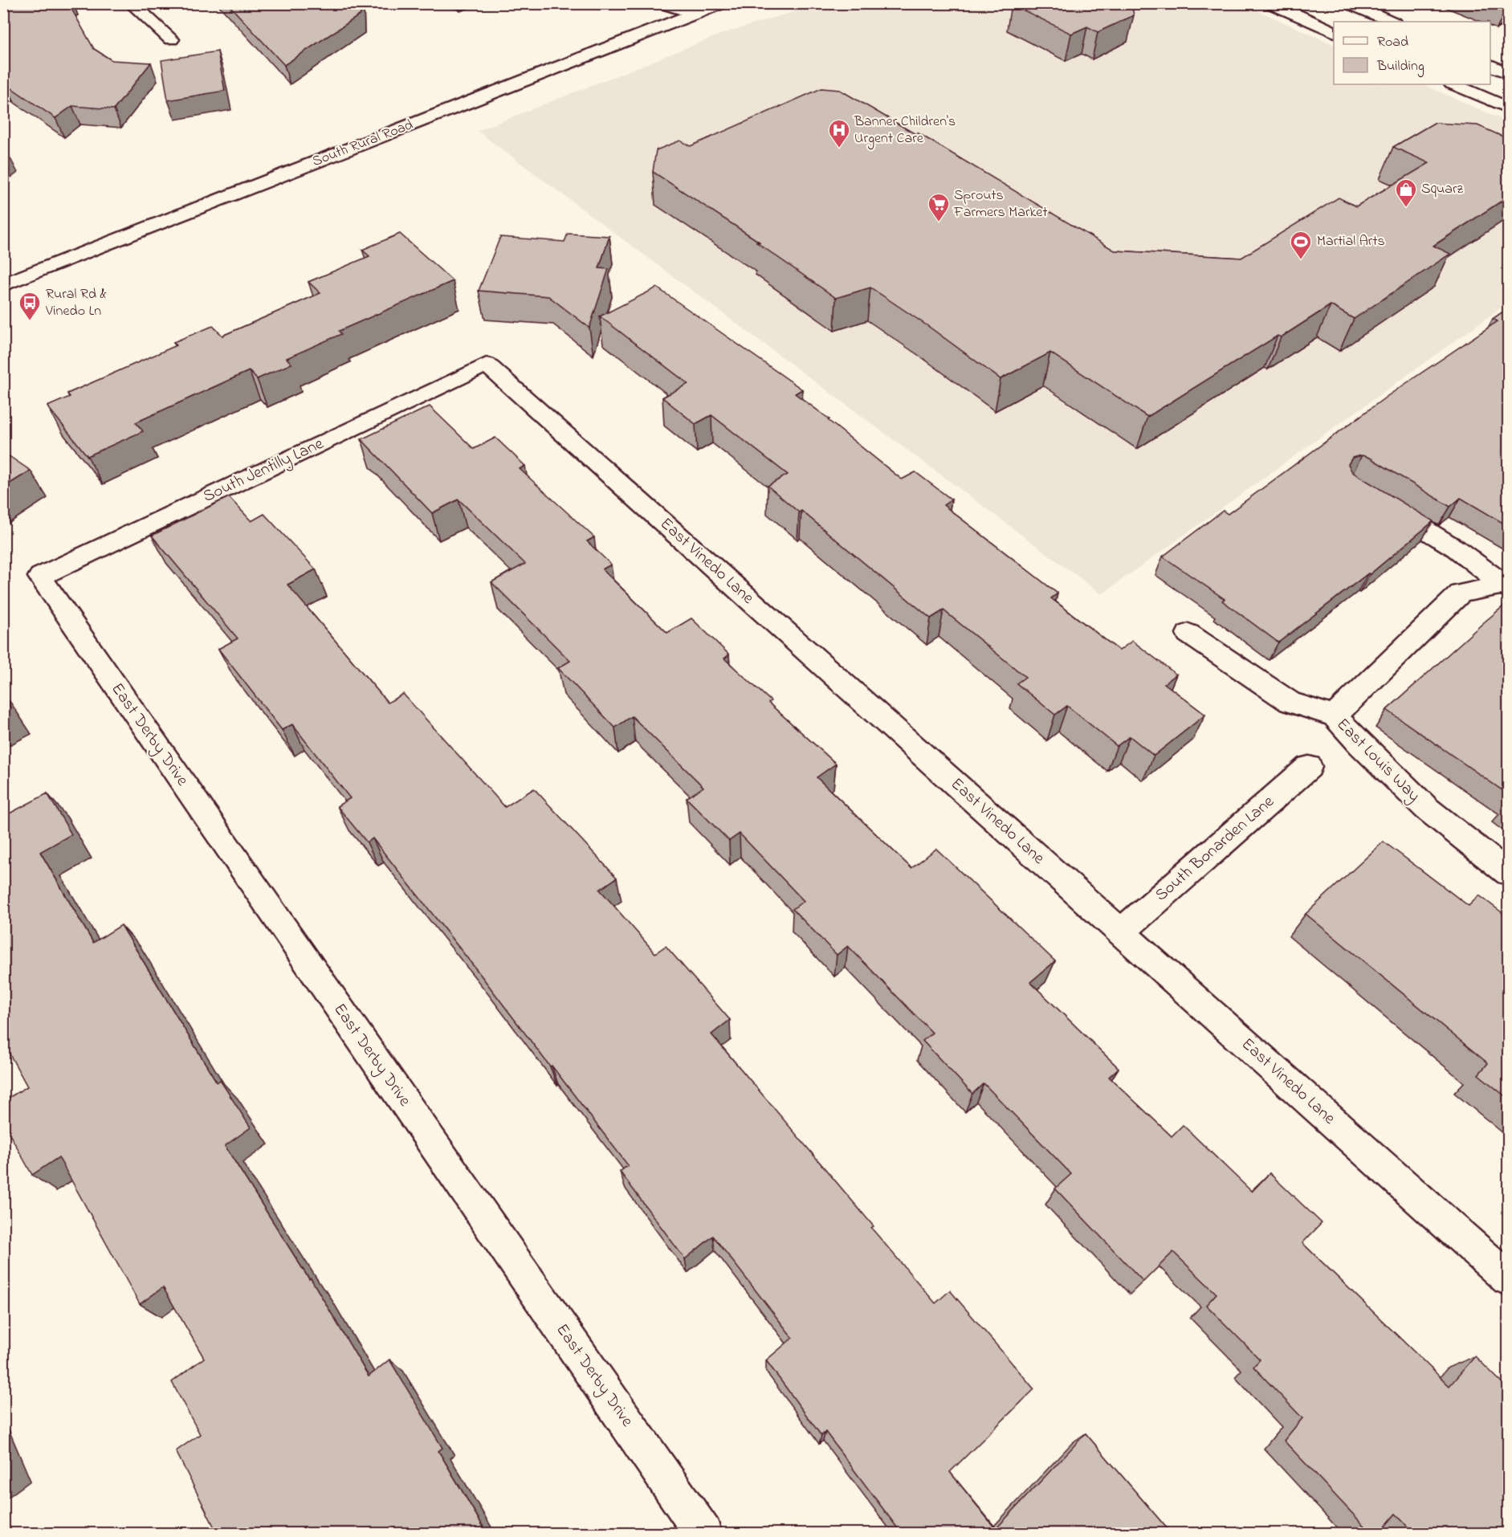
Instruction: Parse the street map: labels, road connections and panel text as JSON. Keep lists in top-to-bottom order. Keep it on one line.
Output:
{"streets":{"street":["South Rural Road","South Jentilly Lane","East Vinedo Lane","East Derby Drive","East Louis Way","South Bonarden Lane"]},"crossings":[["South Jentilly Lane","East Vinedo Lane"],["South Jentilly Lane","East Derby Drive"],["East Vinedo Lane","South Bonarden Lane"]],"places":{"hospital":["Banner Children's Urgent Care"],"shop":["Squarz"],"supermarket":["Sprouts Farmers Market"],"sports":["Martial Arts"],"bus stop":["Rural Rd & Vinedo Ln"]},"legend":["Road","Building"]}
